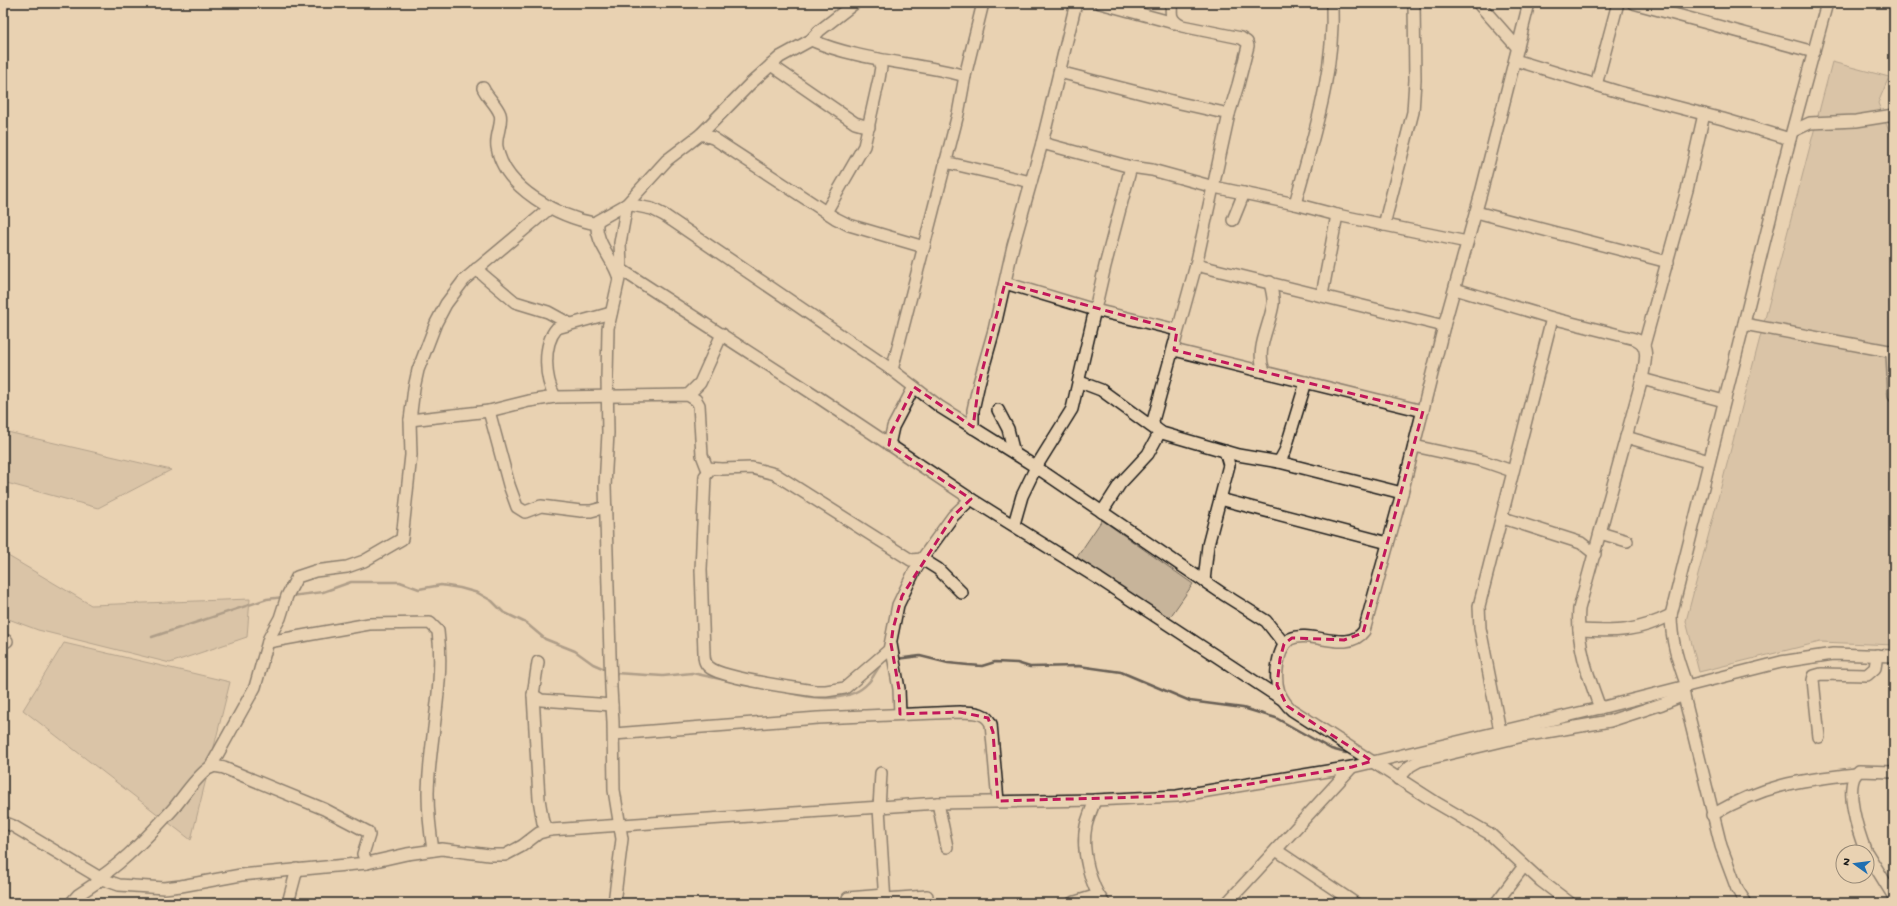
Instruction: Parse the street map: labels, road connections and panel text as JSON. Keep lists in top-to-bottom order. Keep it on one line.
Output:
{"north":"left"}
